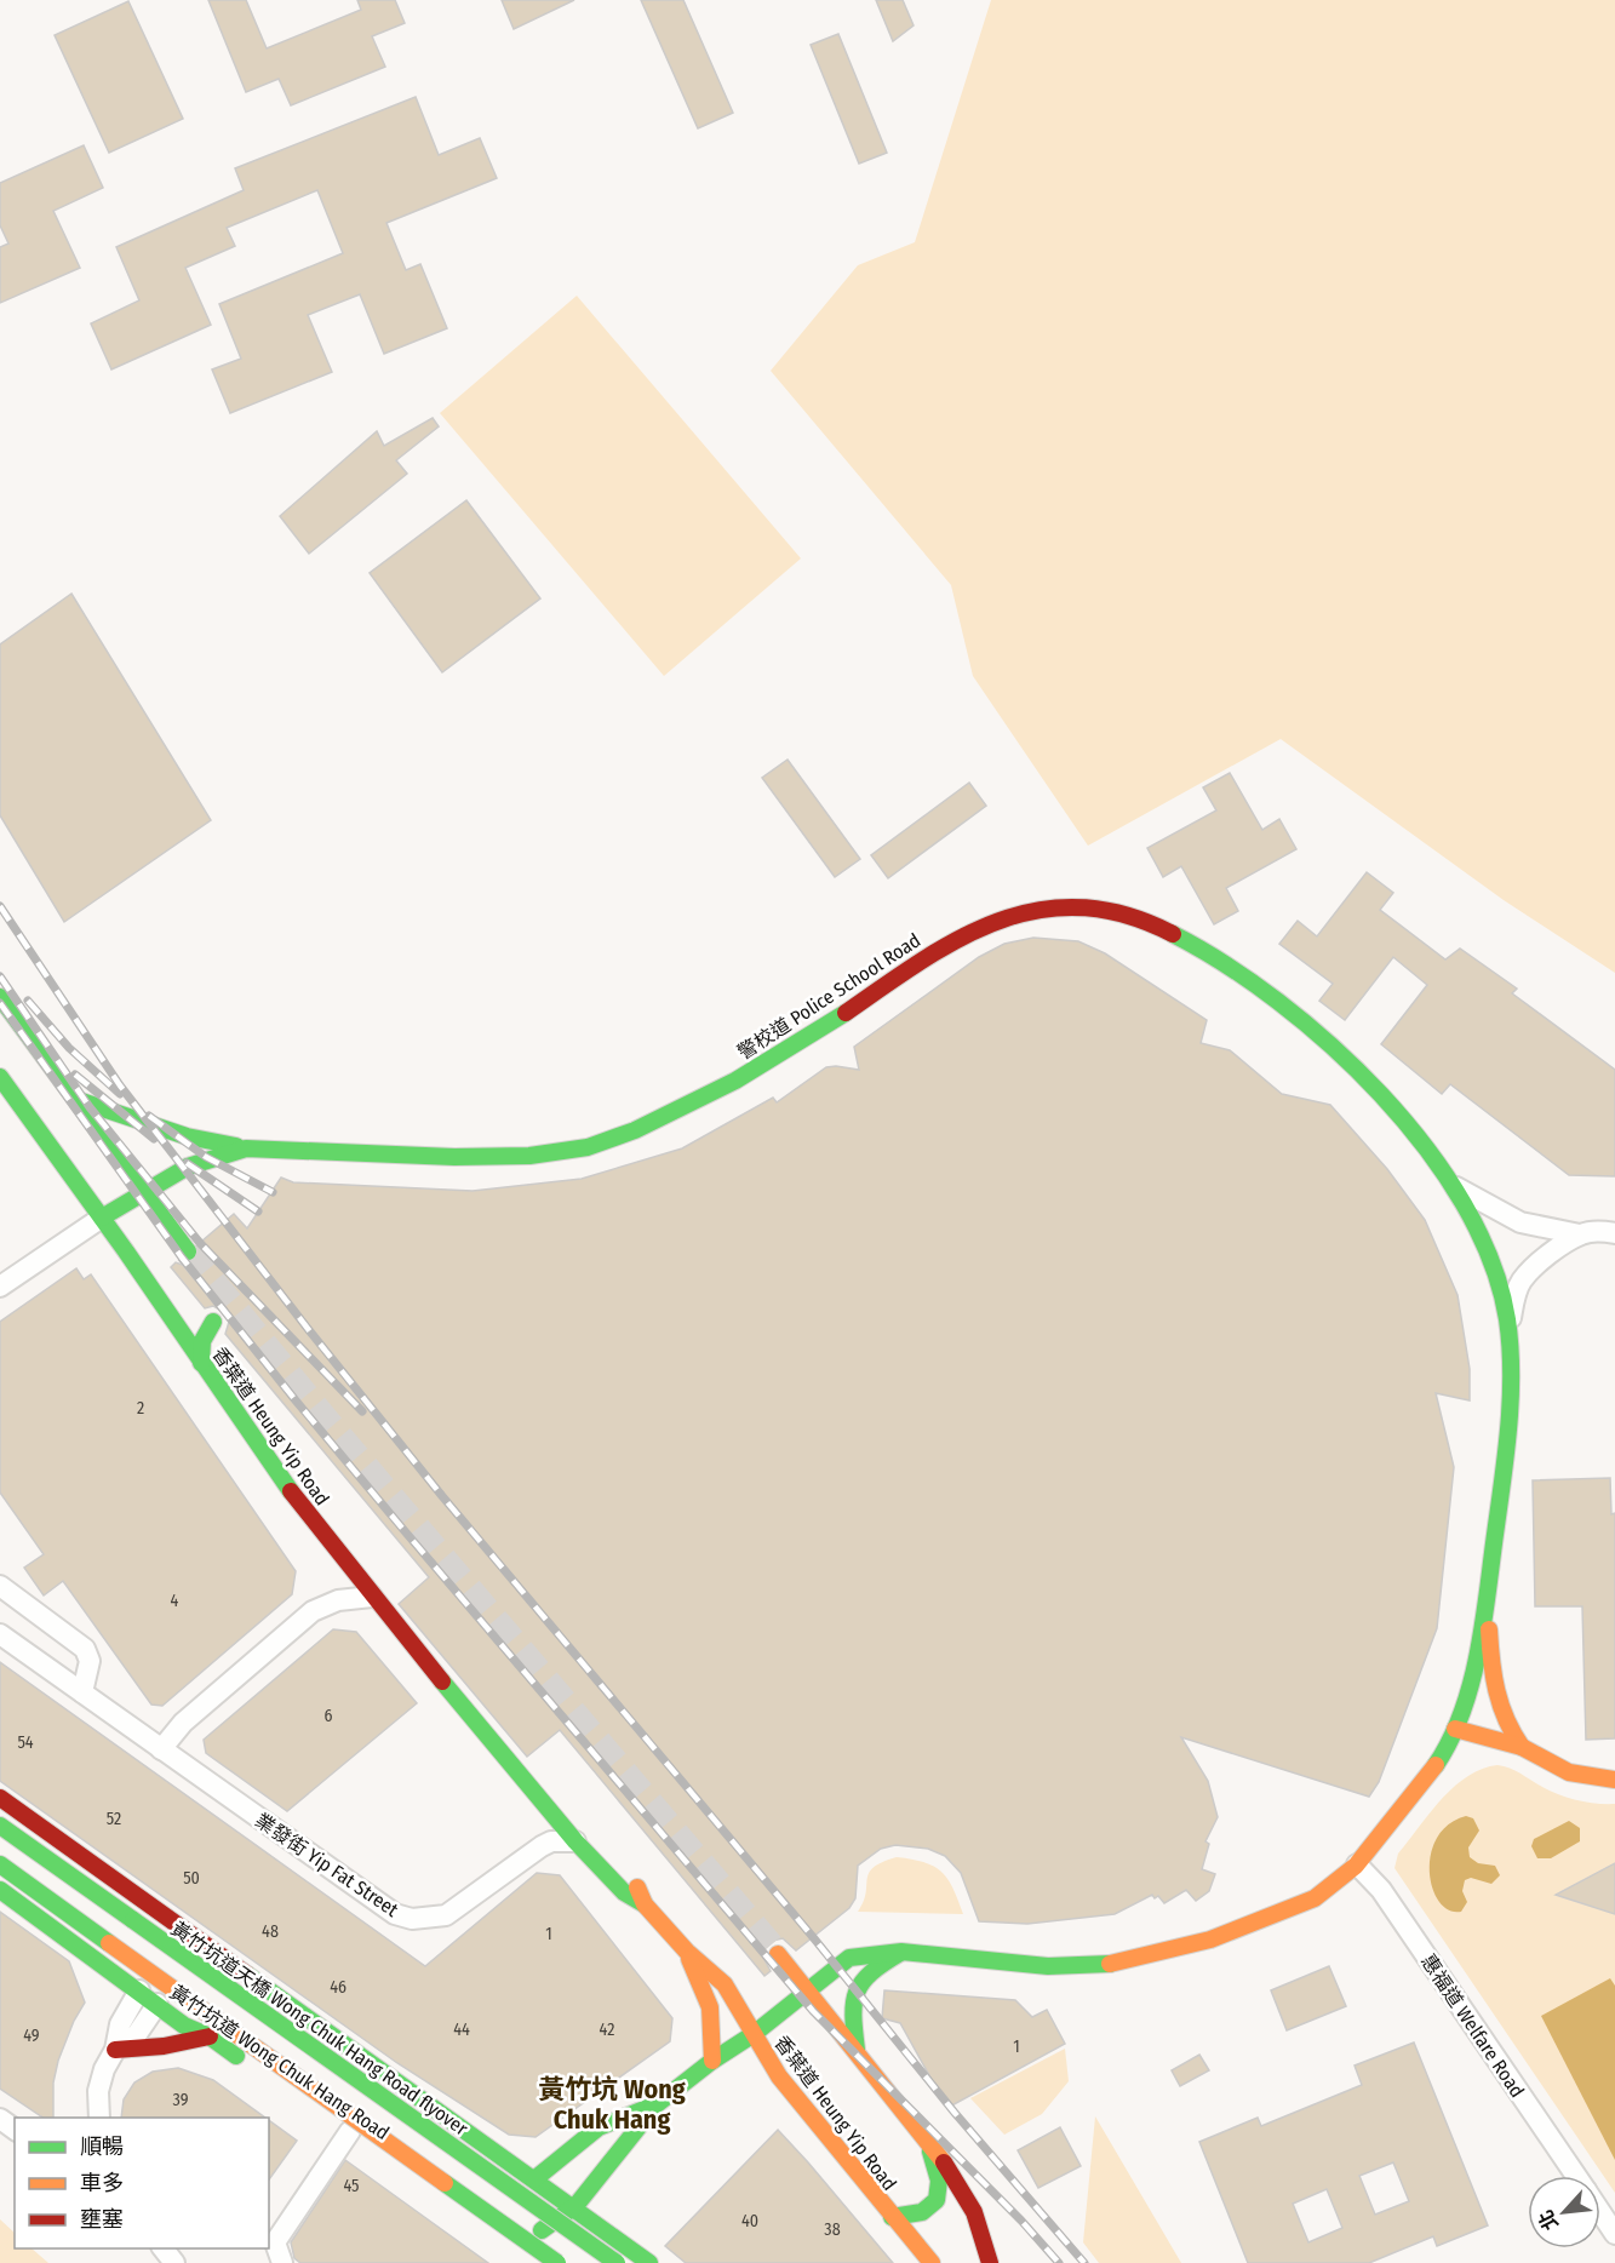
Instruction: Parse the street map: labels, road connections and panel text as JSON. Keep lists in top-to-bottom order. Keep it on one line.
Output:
{"streets":{"main road":["警校道 Police School Road","香葉道 Heung Yip Road","黃竹坑道天橋 Wong Chuk Hang Road flyover","黃竹坑道 Wong Chuk Hang Road"],"street":["業發街 Yip Fat Street","惠福道 Welfare Road"]},"crossings":[["警校道 Police School Road","香葉道 Heung Yip Road"],["香葉道 Heung Yip Road","業發街 Yip Fat Street"]],"districts":["黃竹坑 Wong Chuk Hang"],"house_numbers":["2","4","6","54","52","50","48","1","46","44","42","49","1","39","45","40","38"],"legend":["順暢","車多","壅塞"],"north":"bottom left"}
